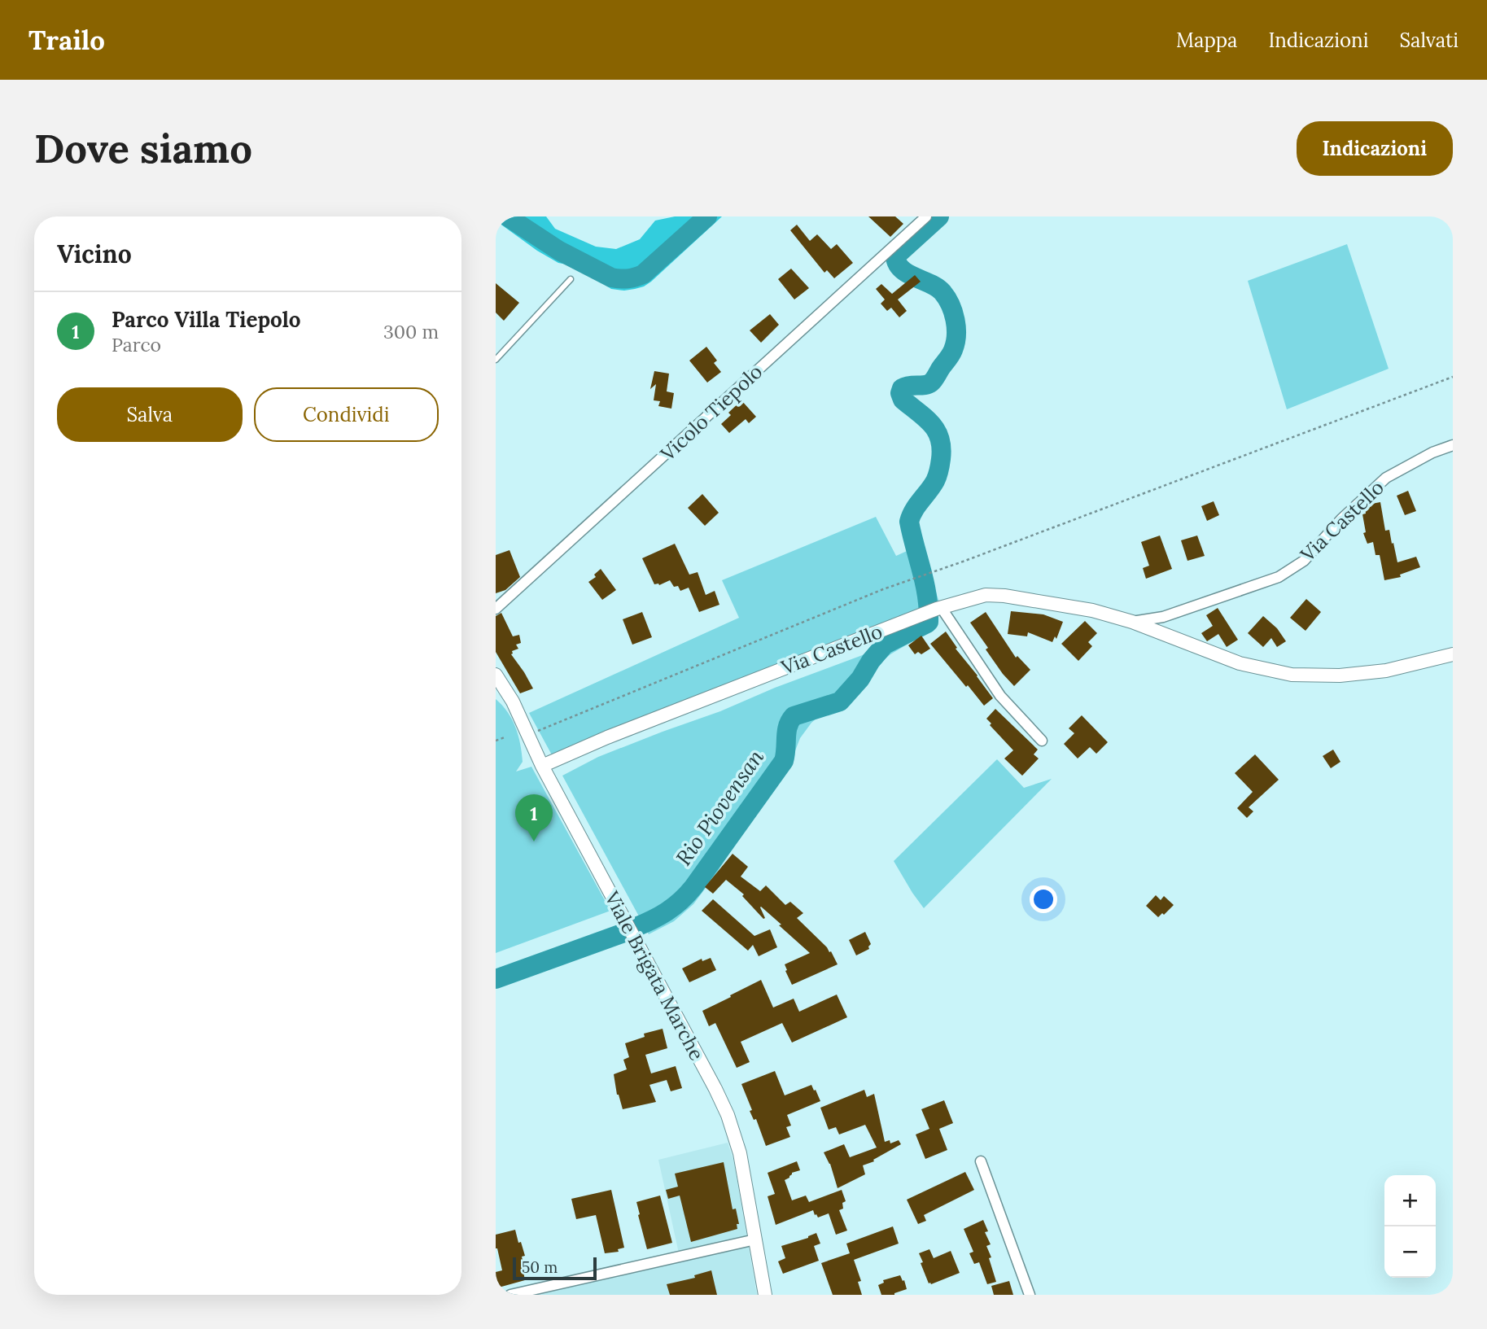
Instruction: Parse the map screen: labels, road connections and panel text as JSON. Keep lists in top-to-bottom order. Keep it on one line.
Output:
{"streets":{"street":["Vicolo Tiepolo","Via Castello","Viale Brigata Marche"]},"crossings":[["Via Castello","Viale Brigata Marche"]],"water":["Rio Piovensan"],"scale_bar":"50 m","page":{"header":"Trailo","nav":["Mappa","Indicazioni","Salvati"],"buttons":["Indicazioni",["Salva","Condividi"]],"title":"Dove siamo","heading":"Vicino","list":[{"mark":"1","name":"Parco Villa Tiepolo","note":"Parco","value":"300 m"}],"pins":"1","map_buttons":["+","−"],"scale":"50 m"}}
